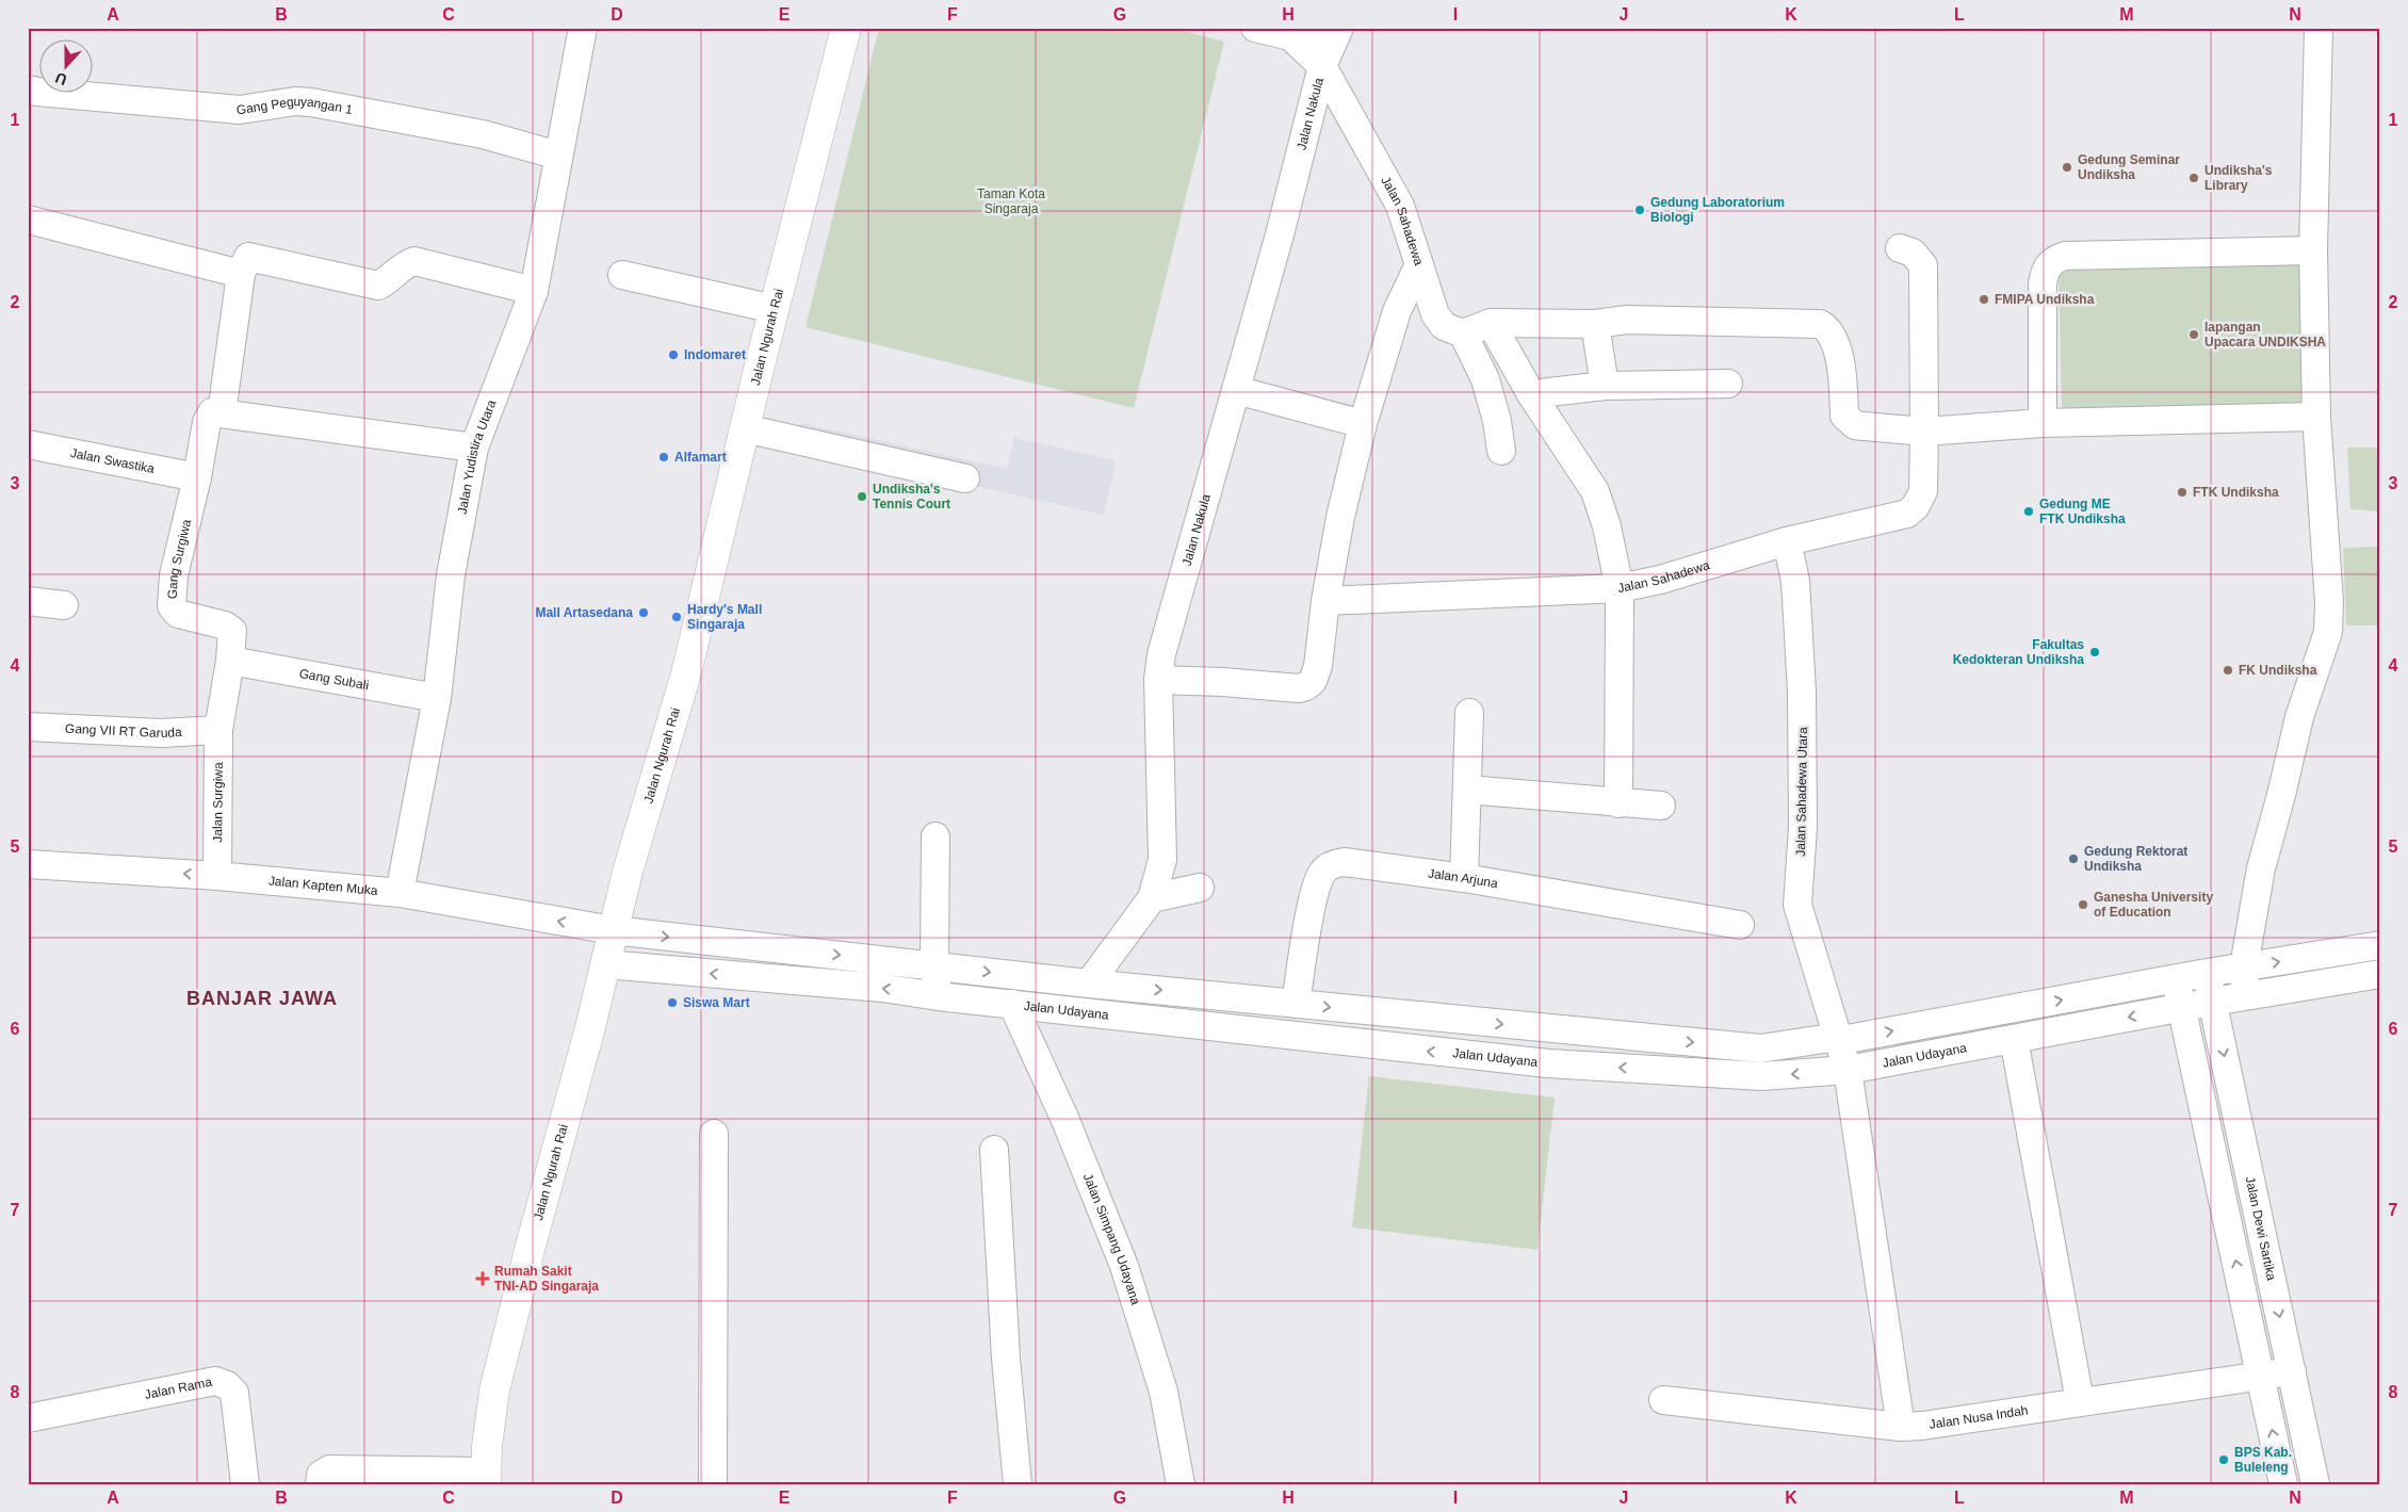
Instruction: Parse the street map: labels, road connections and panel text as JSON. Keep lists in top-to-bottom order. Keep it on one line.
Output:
{"streets":{"highway":["Jalan Ngurah Rai"],"street":["Gang Peguyangan 1","Jalan Nakula","Jalan Sahadewa","Jalan Yudistira Utara","Jalan Swastika","Gang Surgiwa","Gang Subali","Gang VII RT Garuda","Jalan Sahadewa Utara","Jalan Surgiwa","Jalan Arjuna","Jalan Kapten Muka","Jalan Udayana","Jalan Dewi Sartika","Jalan Simpang Udayana","Jalan Rama","Jalan Nusa Indah"]},"crossings":[["Gang Peguyangan 1","Jalan Yudistira Utara"],["Jalan Nakula","Jalan Sahadewa"],["Jalan Sahadewa","Jalan Sahadewa Utara"],["Jalan Ngurah Rai","Jalan Kapten Muka"],["Jalan Ngurah Rai","Jalan Udayana"],["Jalan Yudistira Utara","Gang Subali"],["Jalan Yudistira Utara","Jalan Kapten Muka"],["Jalan Swastika","Gang Surgiwa"],["Gang Surgiwa","Gang Subali"],["Gang Surgiwa","Gang VII RT Garuda"],["Gang Surgiwa","Jalan Surgiwa"],["Gang VII RT Garuda","Jalan Surgiwa"],["Jalan Sahadewa Utara","Jalan Udayana"],["Jalan Sahadewa Utara","Jalan Nusa Indah"],["Jalan Surgiwa","Jalan Kapten Muka"],["Jalan Udayana","Jalan Dewi Sartika"],["Jalan Udayana","Jalan Simpang Udayana"],["Jalan Dewi Sartika","Jalan Nusa Indah"]],"one_way":["Jalan Kapten Muka"],"districts":["BANJAR JAWA"],"parks":["Taman Kota Singaraja"],"places":{"other":["Gedung Seminar Undiksha","Undiksha's Library","Gedung Laboratorium Biologi","FMIPA Undiksha","lapangan Upacara UNDIKSHA","Indomaret","Alfamart","FTK Undiksha","Undiksha's Tennis Court","Gedung ME FTK Undiksha","Mall Artasedana","Hardy's Mall Singaraja","Fakultas Kedokteran Undiksha","FK Undiksha","Gedung Rektorat Undiksha","Ganesha University of Education","Siswa Mart","BPS Kab. Buleleng"],"health":["Rumah Sakit TNI-AD Singaraja"]},"north":"bottom","grid":{"columns":["A","B","C","D","E","F","G","H","I","J","K","L","M","N"],"rows":["1","2","3","4","5","6","7","8"]}}
